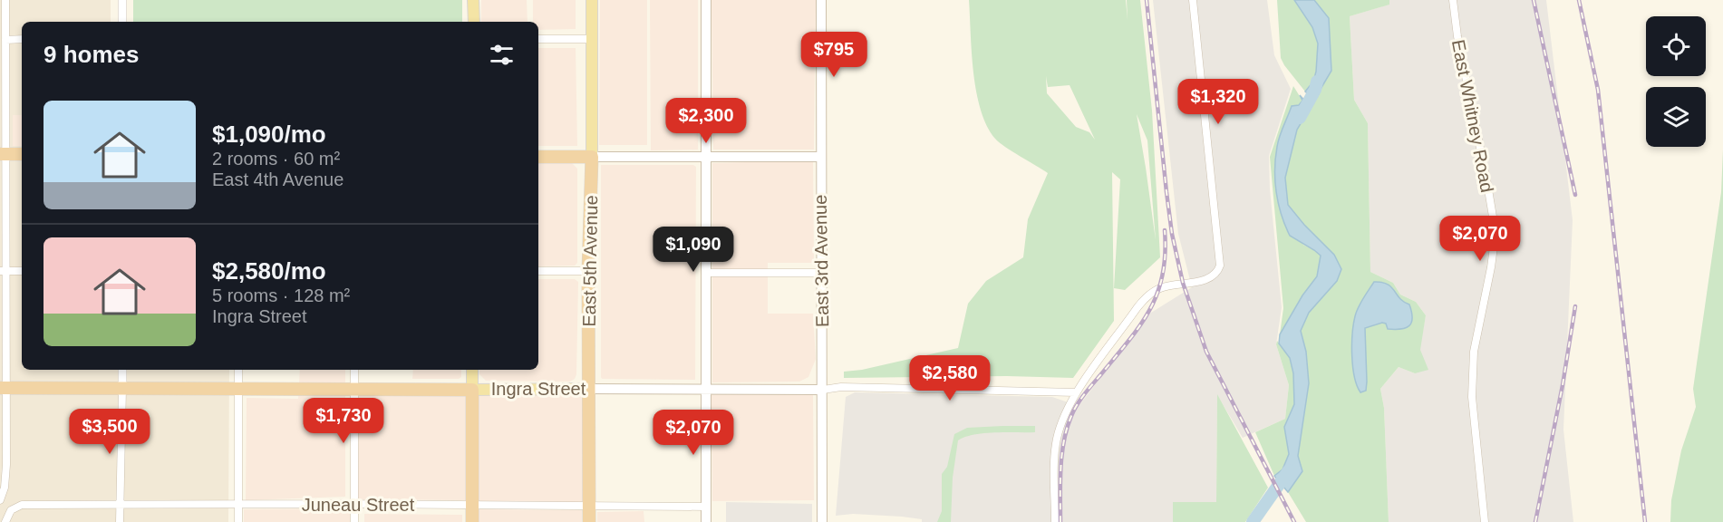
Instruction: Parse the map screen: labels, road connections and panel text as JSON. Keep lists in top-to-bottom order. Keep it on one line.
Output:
{"streets":{"highway":["East 5th Avenue","Ingra Street"],"main road":["East 3rd Avenue"],"street":["East Whitney Road","Juneau Street"]},"crossings":[["East 5th Avenue","Ingra Street"],["East 5th Avenue","Juneau Street"],["East 3rd Avenue","Ingra Street"]],"page":{"heading":"9 homes","price":["$795","$1,320","$2,300","$2,070","$1,090","$2,580","$1,730","$3,500","$2,070"],"list":[{"name":"$1,090/mo","note":"2 rooms · 60 m² · East 4th Avenue"},{"name":"$2,580/mo","note":"5 rooms · 128 m² · Ingra Street"}]}}
